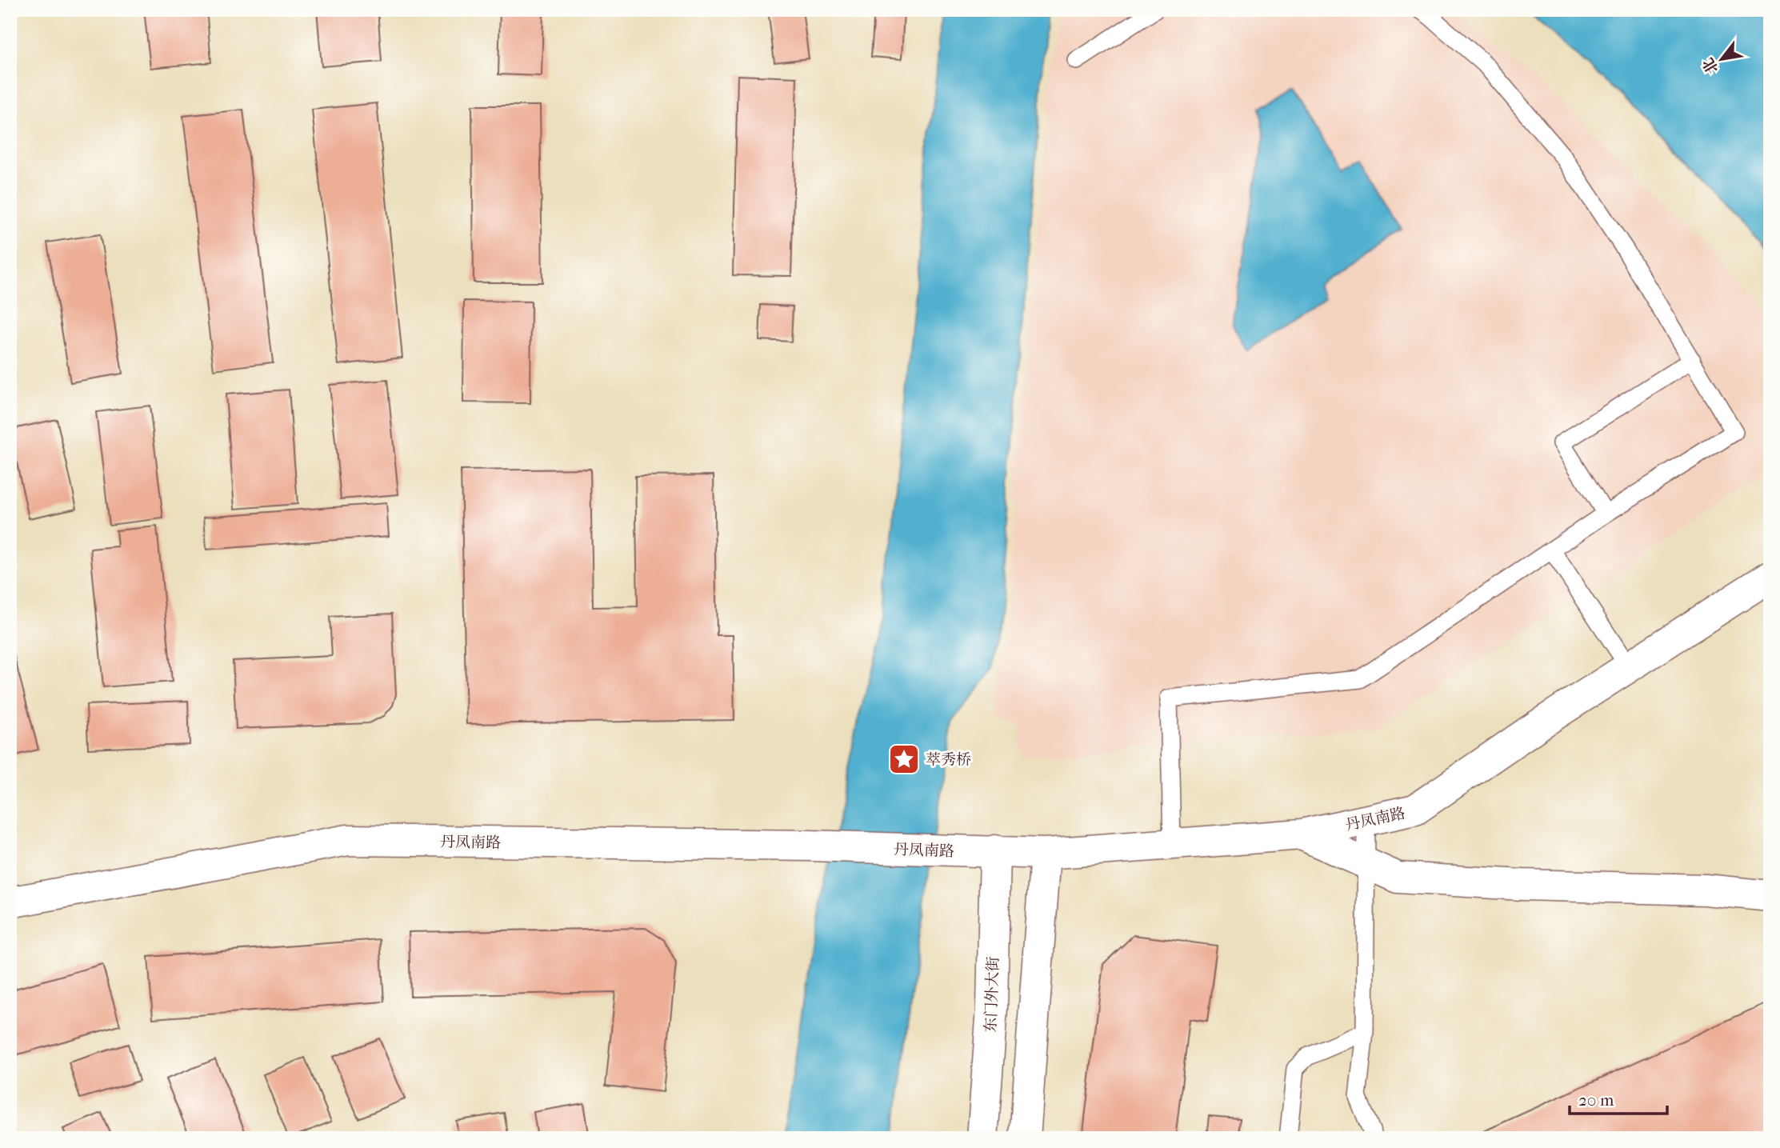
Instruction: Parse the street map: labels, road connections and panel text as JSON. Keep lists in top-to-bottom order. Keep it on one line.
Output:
{"streets":{"main road":["丹凤南路","东门外大街"]},"crossings":[["丹凤南路","东门外大街"]],"places":{"place":["萃秀桥"]},"scale_bar":"20 m","north":"bottom left"}
